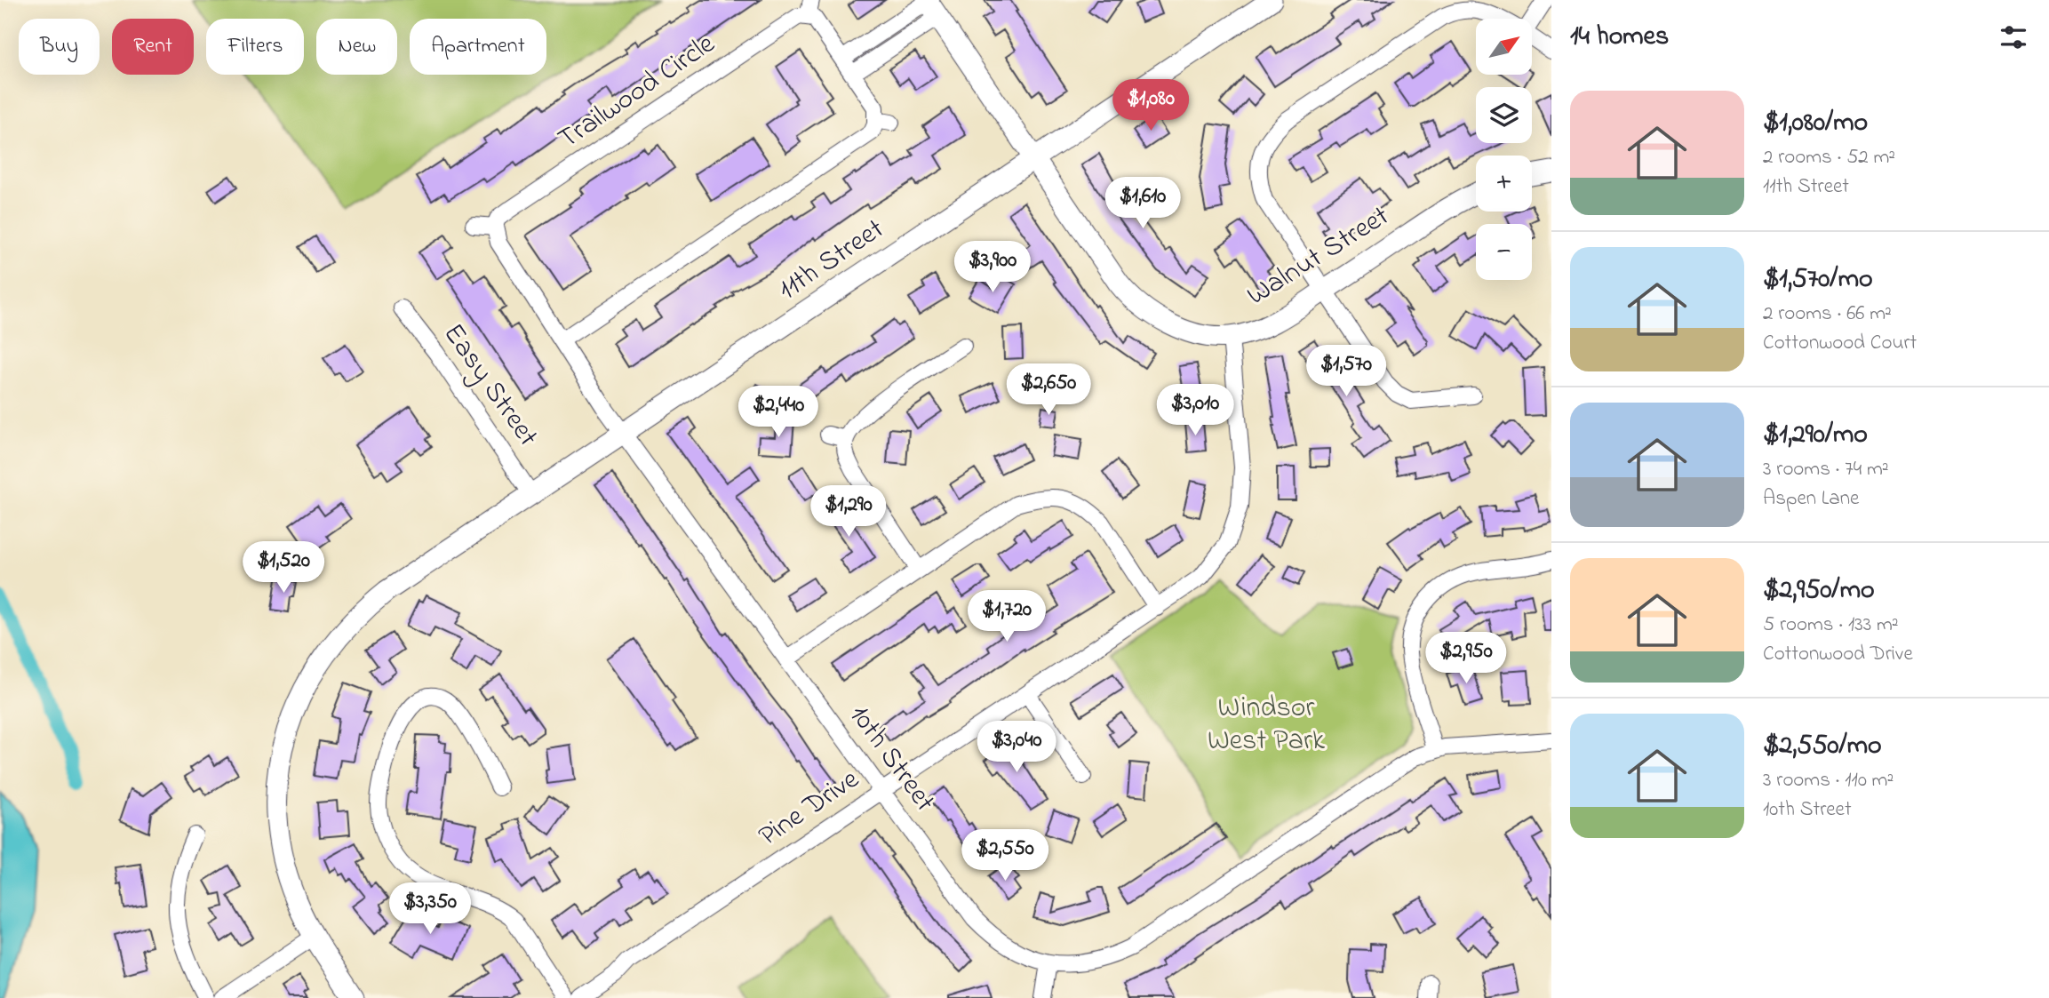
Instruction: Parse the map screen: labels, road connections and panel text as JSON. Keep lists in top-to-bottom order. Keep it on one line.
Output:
{"streets":{"street":["Trailwood Circle","Walnut Street","11th Street","Easy Street","10th Street","Pine Drive"]},"crossings":[["Walnut Street","11th Street"],["Walnut Street","Pine Drive"],["11th Street","Easy Street"],["11th Street","10th Street"],["10th Street","Pine Drive"]],"parks":["Windsor West Park"],"north":"top right","page":{"heading":"14 homes","map_buttons":["+","−"],"chip":["Buy","Rent","Filters","New","Apartment"],"list":[{"name":"$1,080/mo","note":"2 rooms · 52 m² · 11th Street"},{"name":"$1,570/mo","note":"2 rooms · 66 m² · Cottonwood Court"},{"name":"$1,290/mo","note":"3 rooms · 74 m² · Aspen Lane"},{"name":"$2,950/mo","note":"5 rooms · 133 m² · Cottonwood Drive"},{"name":"$2,550/mo","note":"3 rooms · 110 m² · 10th Street"}],"price":["$1,080","$1,610","$3,900","$1,570","$2,650","$3,010","$2,440","$1,290","$1,520","$1,720","$2,950","$3,040","$2,550","$3,350"]}}
